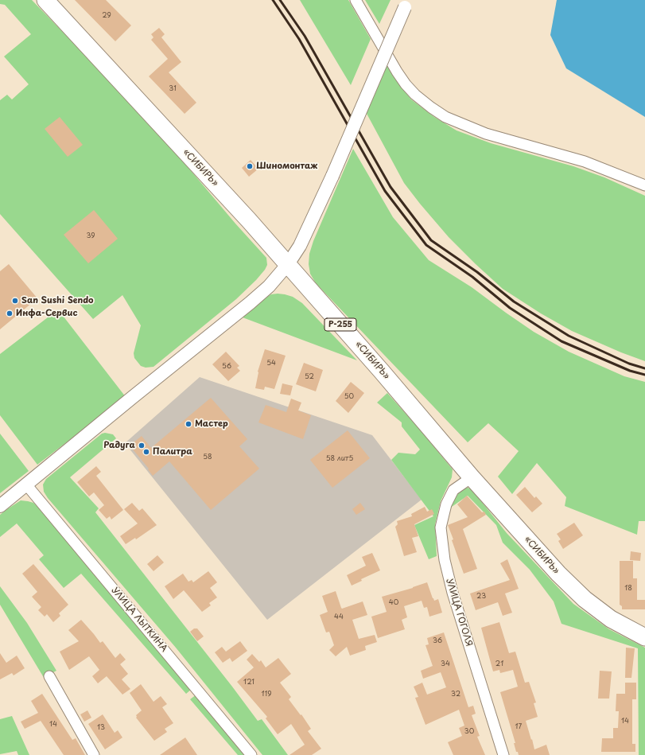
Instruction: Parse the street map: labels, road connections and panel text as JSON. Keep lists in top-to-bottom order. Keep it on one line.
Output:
{"streets":{"highway":["«СИБИРЬ»","Р-255"],"street":["УЛИЦА ГОГОЛЯ","УЛИЦА ЛЫТКИНА"]},"crossings":[["«СИБИРЬ»","УЛИЦА ГОГОЛЯ"]],"places":["Шиномонтаж","San Sushi Sendo","Инфа-Сервис","Мастер","Радуга","Палитра"],"house_numbers":["29","31","39","54","56","52","50","58","58 лит5","18","23","40","44","36","34","21","121","119","32","14","14","17","13","30"]}
